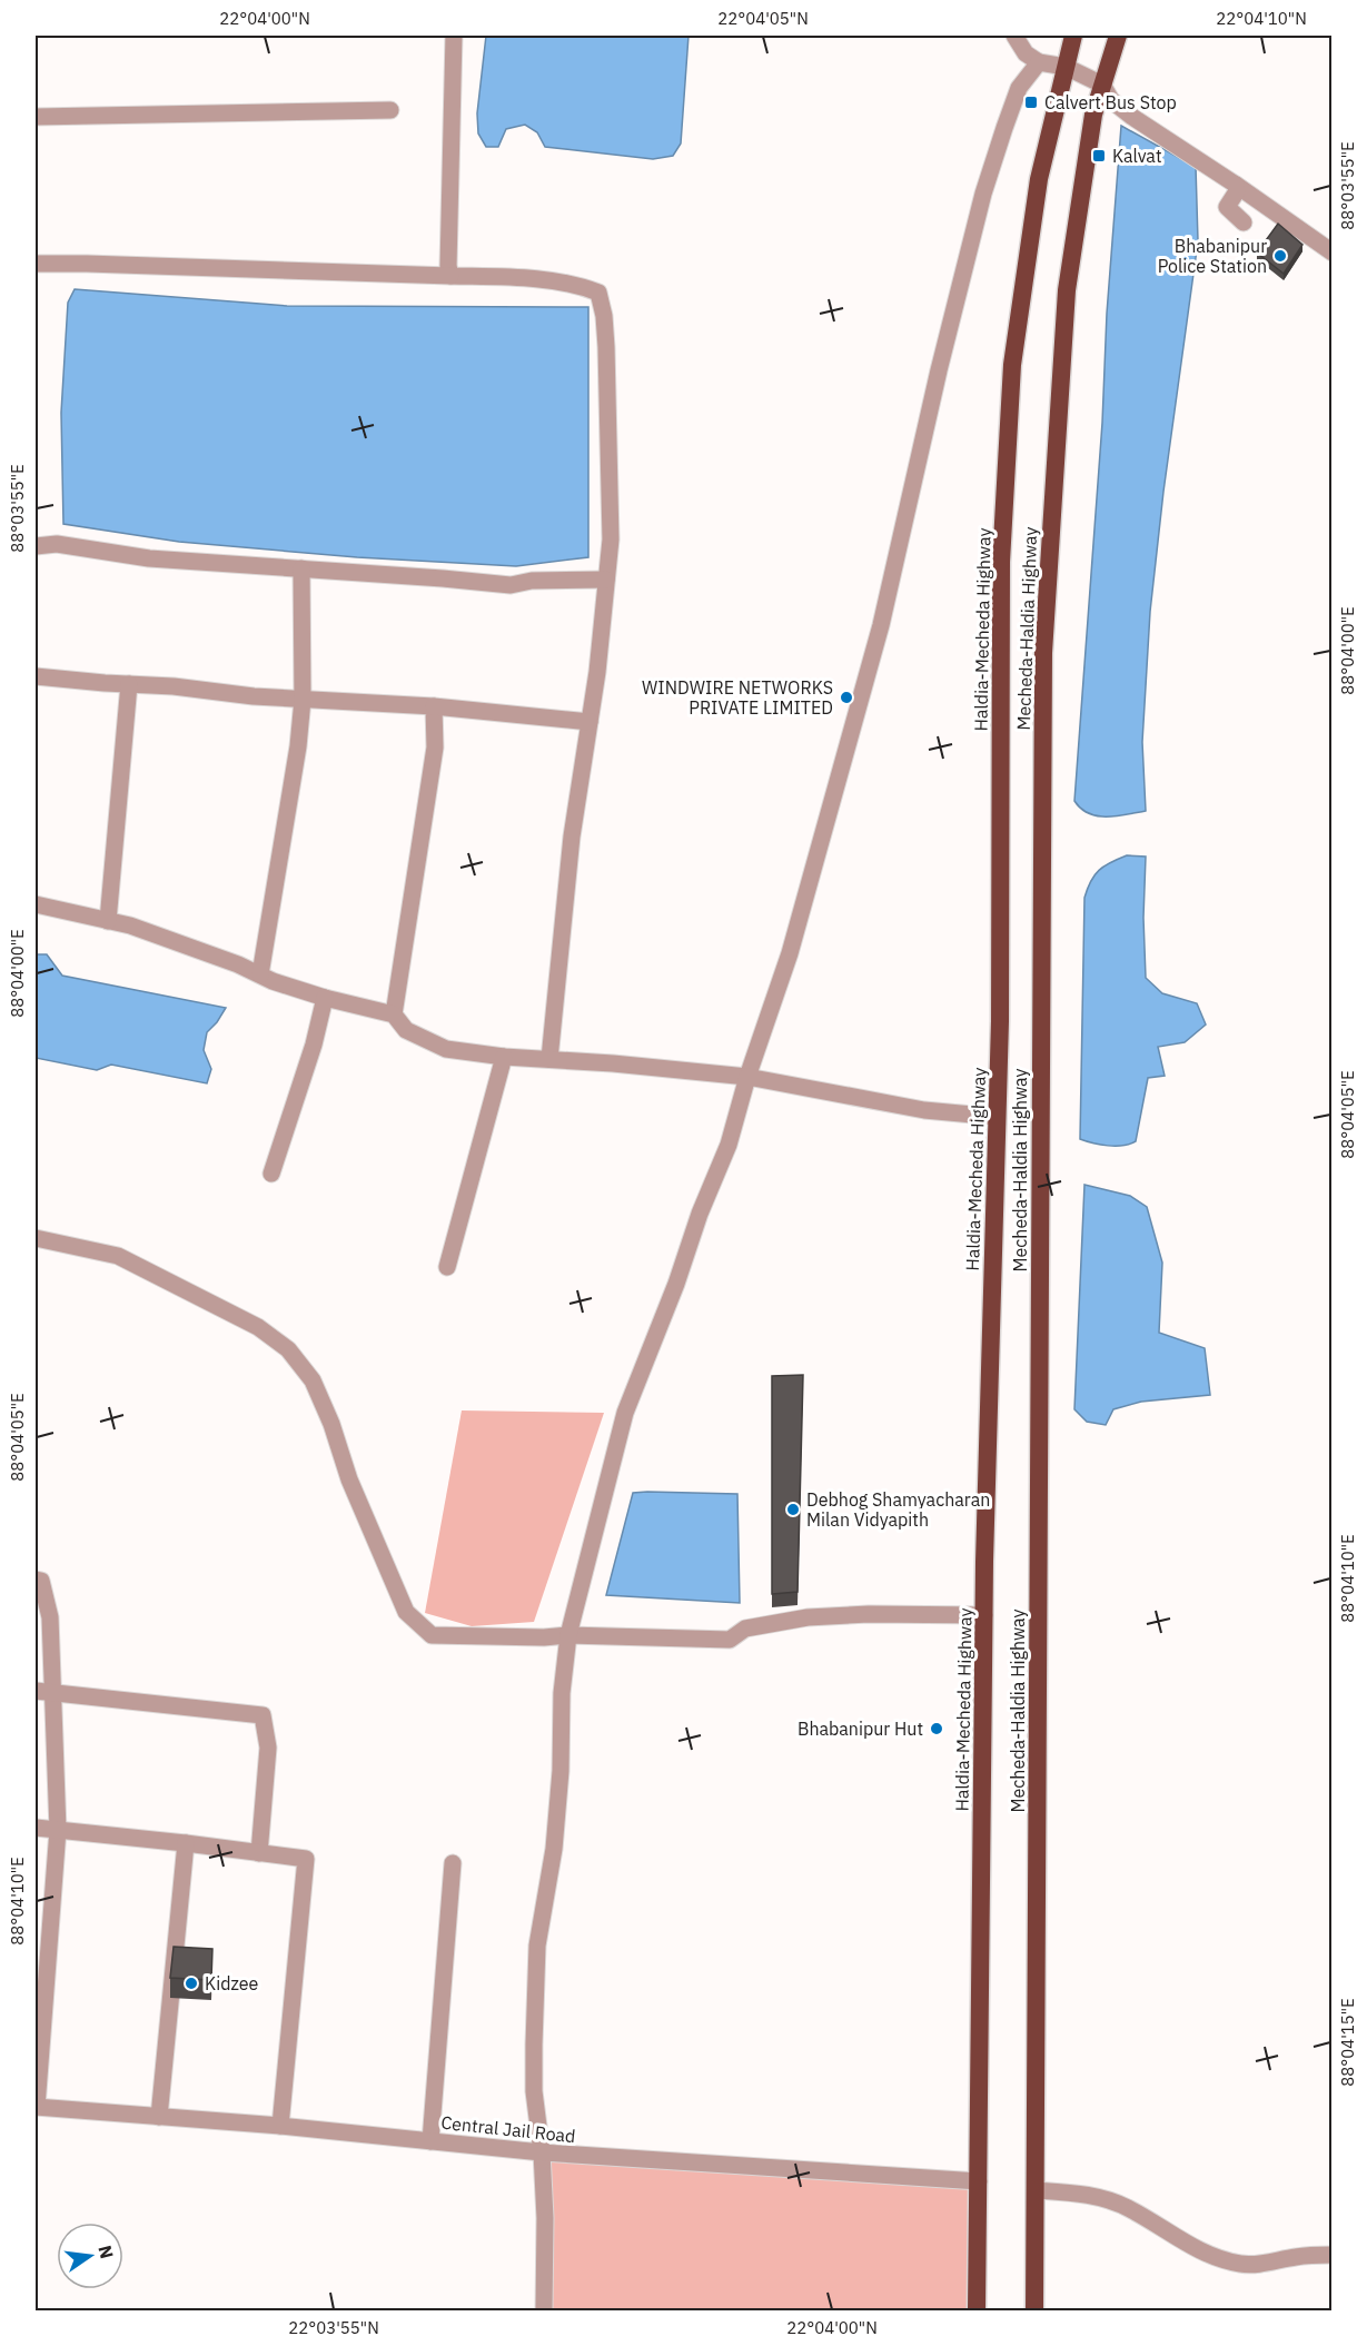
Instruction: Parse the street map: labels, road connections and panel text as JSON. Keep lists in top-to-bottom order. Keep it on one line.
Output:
{"streets":{"highway":["Mecheda-Haldia Highway","Haldia-Mecheda Highway"],"street":["Central Jail Road"]},"crossings":[["Haldia-Mecheda Highway","Central Jail Road"]],"places":{"transit":["Calvert Bus Stop","Kalvat"],"other":["Bhabanipur Police Station","WINDWIRE NETWORKS PRIVATE LIMITED","Debhog Shamyacharan Milan Vidyapith","Bhabanipur Hut","Kidzee"]},"north":"right","coordinates":["22°04'00\"N","22°04'05\"N","22°04'10\"N","88°03'55\"E","88°04'00\"E","88°04'05\"E","88°04'10\"E","88°04'15\"E","22°03'55\"N"]}
